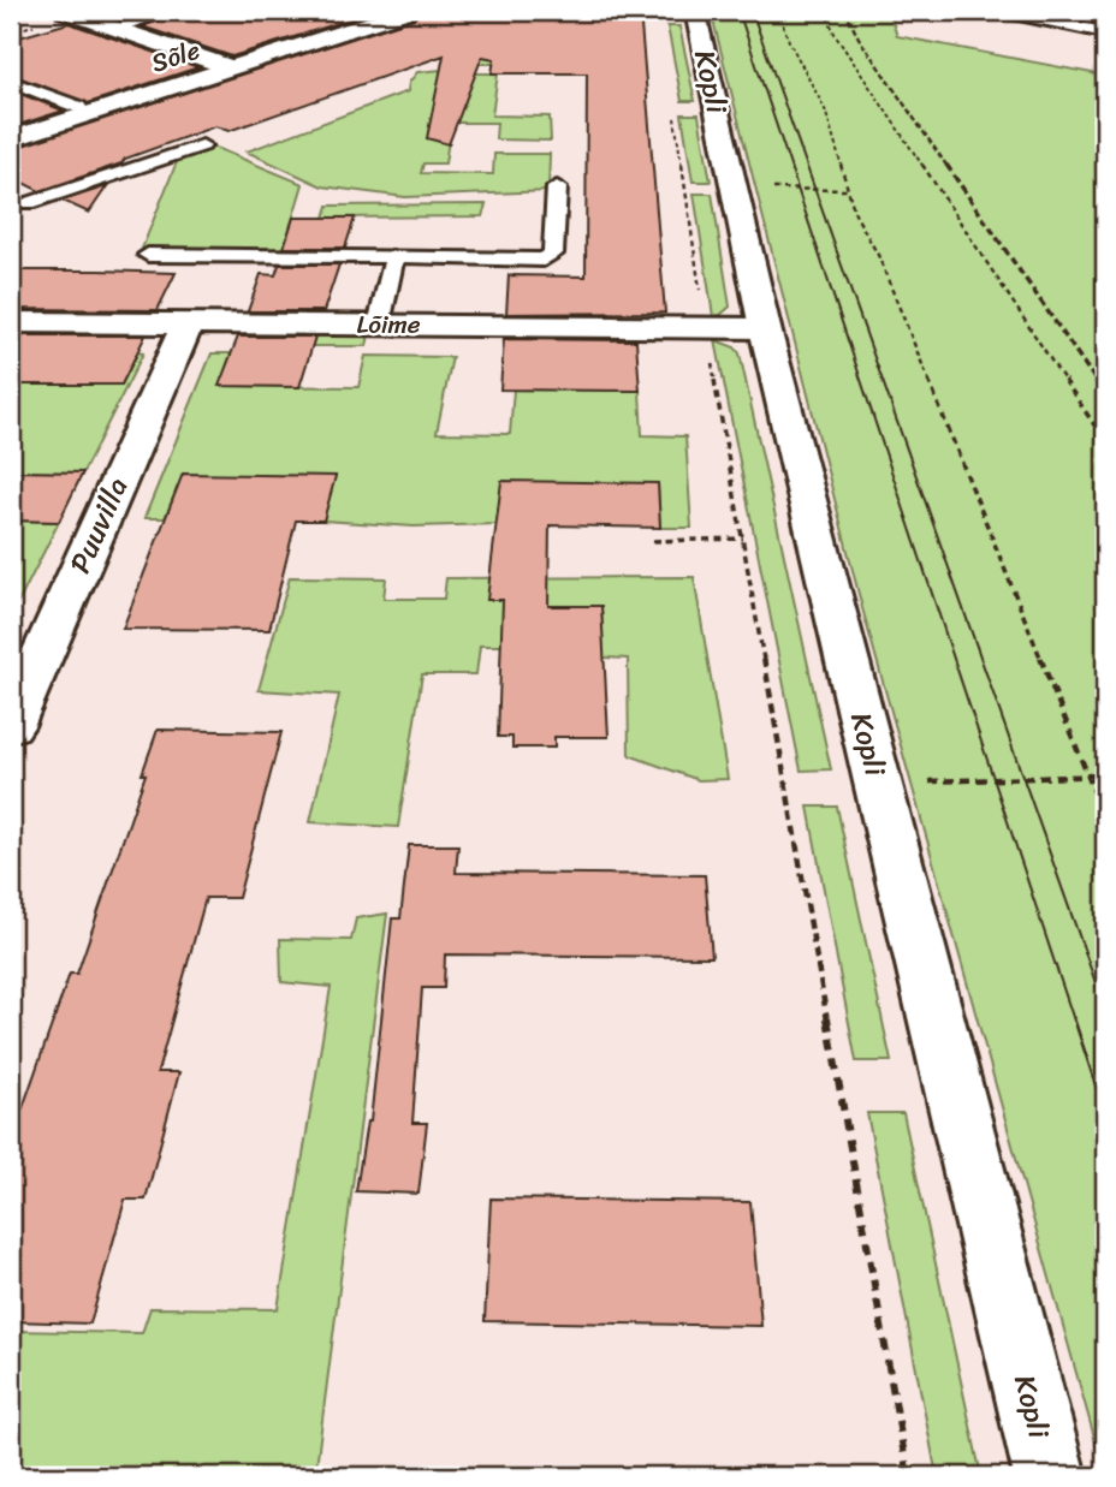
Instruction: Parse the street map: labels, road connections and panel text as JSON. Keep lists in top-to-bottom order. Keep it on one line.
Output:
{"streets":{"street":["Sõle","Kopli","Lõime","Puuvilla"]},"crossings":[["Kopli","Lõime"],["Lõime","Puuvilla"]]}
